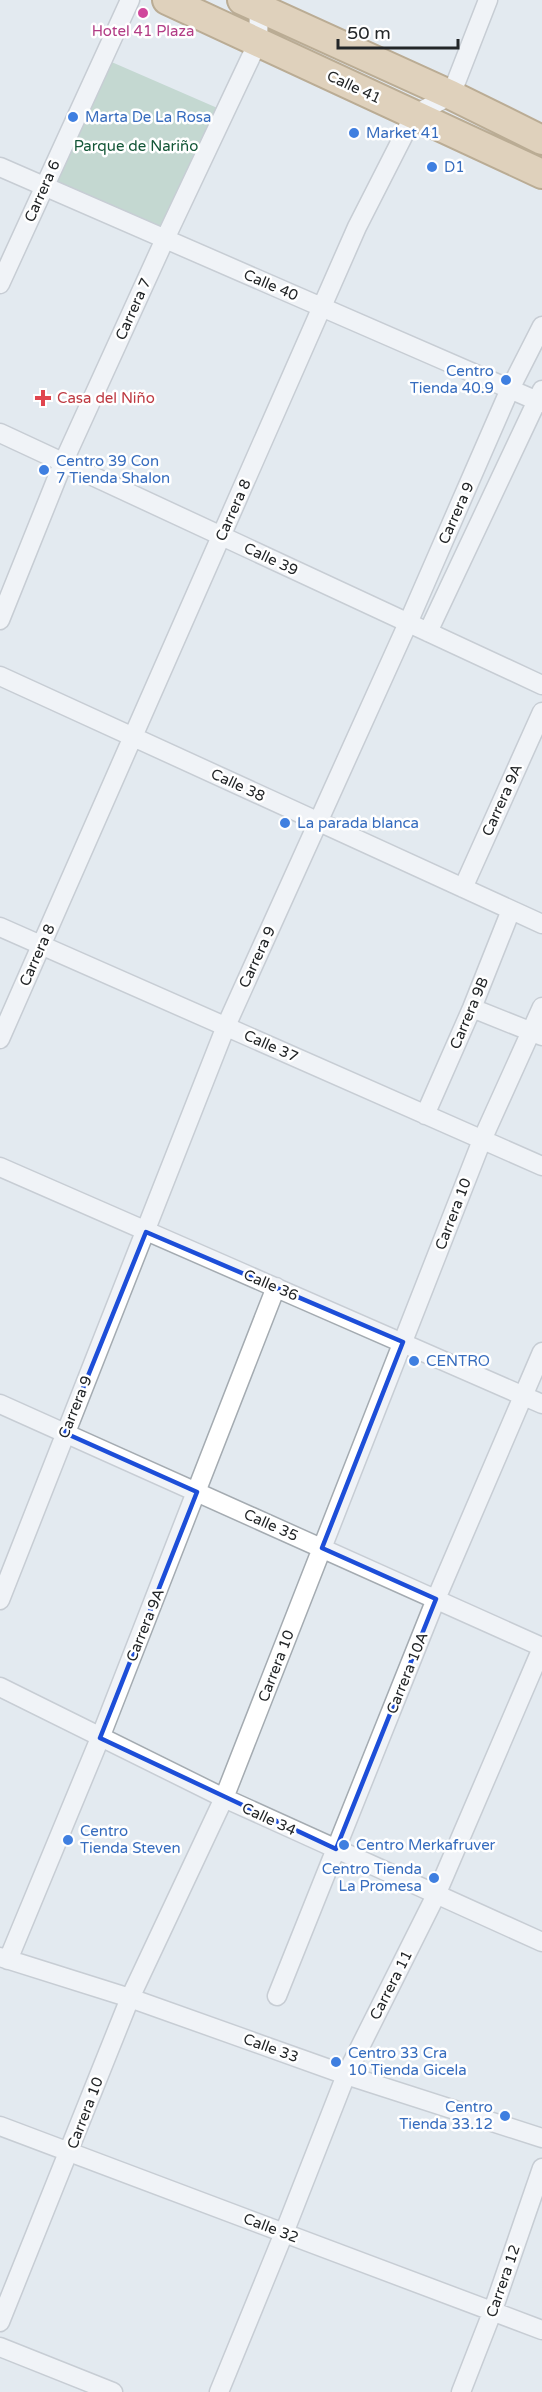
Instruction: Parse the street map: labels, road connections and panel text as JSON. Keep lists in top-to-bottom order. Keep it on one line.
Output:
{"streets":{"main road":["Calle 41"],"street":["Carrera 6","Calle 40","Carrera 7","Carrera 8","Carrera 9","Calle 39","Calle 38","Carrera 9A","Carrera 9B","Calle 37","Carrera 10","Calle 36","Calle 35","Carrera 10A","Calle 34","Carrera 11","Calle 33","Calle 32","Carrera 12"]},"crossings":[["Calle 41","Carrera 7"],["Calle 41","Carrera 8"],["Carrera 6","Calle 40"],["Calle 40","Carrera 7"],["Calle 40","Carrera 8"],["Calle 40","Carrera 9"],["Carrera 7","Calle 39"],["Carrera 8","Calle 39"],["Carrera 8","Calle 38"],["Carrera 8","Calle 37"],["Carrera 9","Calle 39"],["Carrera 9","Calle 38"],["Carrera 9","Calle 37"],["Carrera 9","Calle 36"],["Carrera 9","Calle 35"],["Calle 38","Carrera 9A"],["Calle 38","Carrera 9B"],["Carrera 9A","Calle 36"],["Carrera 9A","Calle 35"],["Carrera 9A","Calle 34"],["Carrera 9A","Calle 33"],["Carrera 9B","Calle 37"],["Calle 37","Carrera 10"],["Carrera 10","Calle 36"],["Carrera 10","Calle 35"],["Carrera 10","Calle 34"],["Carrera 10","Calle 33"],["Carrera 10","Calle 32"],["Calle 36","Carrera 10A"],["Calle 35","Carrera 10A"],["Calle 35","Carrera 11"],["Carrera 10A","Calle 34"],["Calle 34","Carrera 11"],["Carrera 11","Calle 33"],["Carrera 11","Calle 32"],["Calle 32","Carrera 12"]],"parks":["Parque de Nariño"],"places":{"other":["Hotel 41 Plaza","Marta De La Rosa","Market 41","D1","Centro Tienda 40.9","Centro 39 Con 7 Tienda Shalon","La parada blanca","CENTRO","Centro Tienda Steven","Centro Merkafruver","Centro Tienda La Promesa","Centro 33 Cra 10 Tienda Gicela","Centro Tienda 33.12"],"health":["Casa del Niño"]},"scale_bar":"50 m"}
